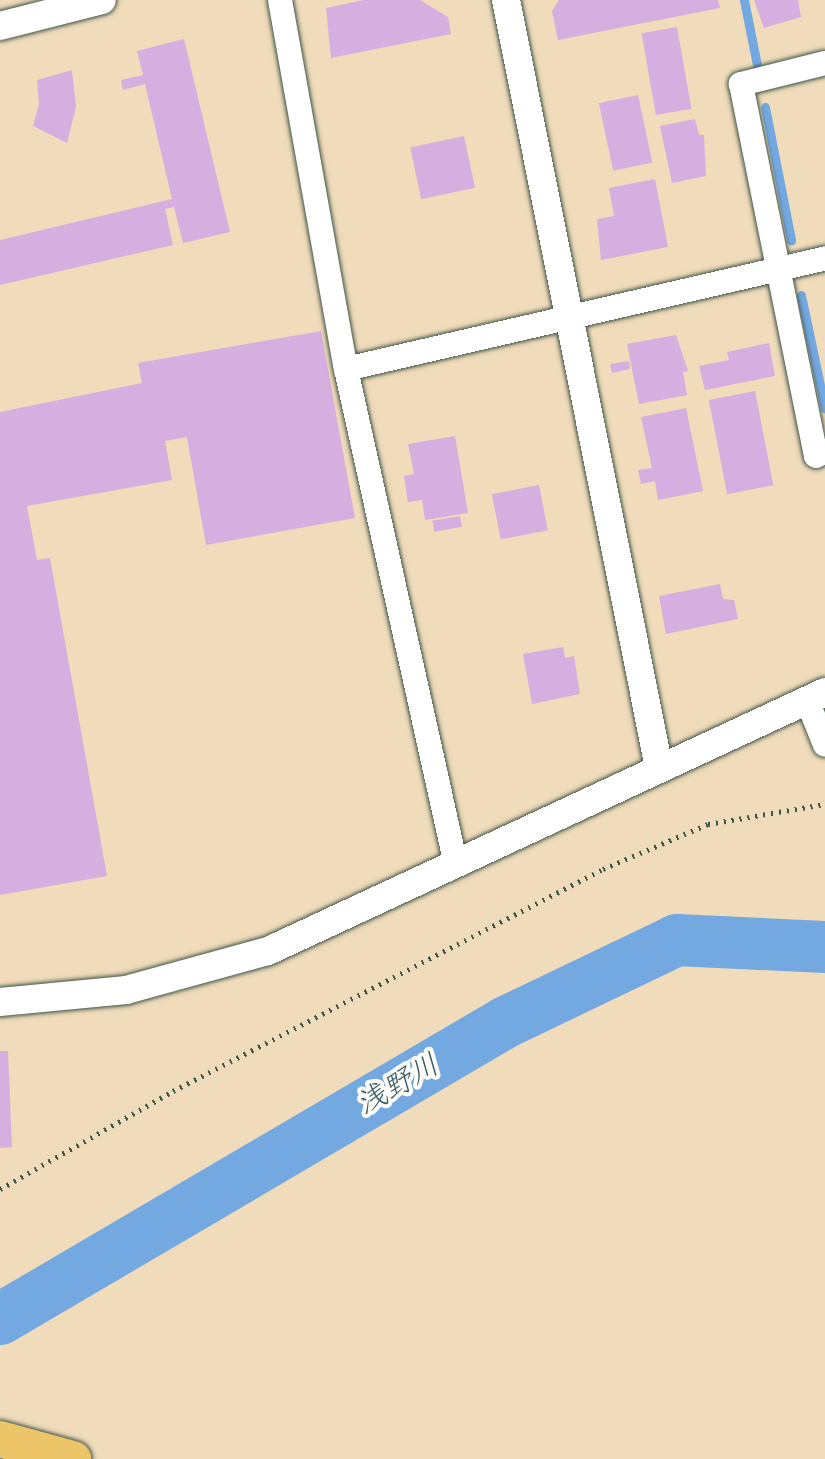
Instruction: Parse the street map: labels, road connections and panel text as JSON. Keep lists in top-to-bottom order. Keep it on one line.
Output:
{"water":["浅野川"]}
